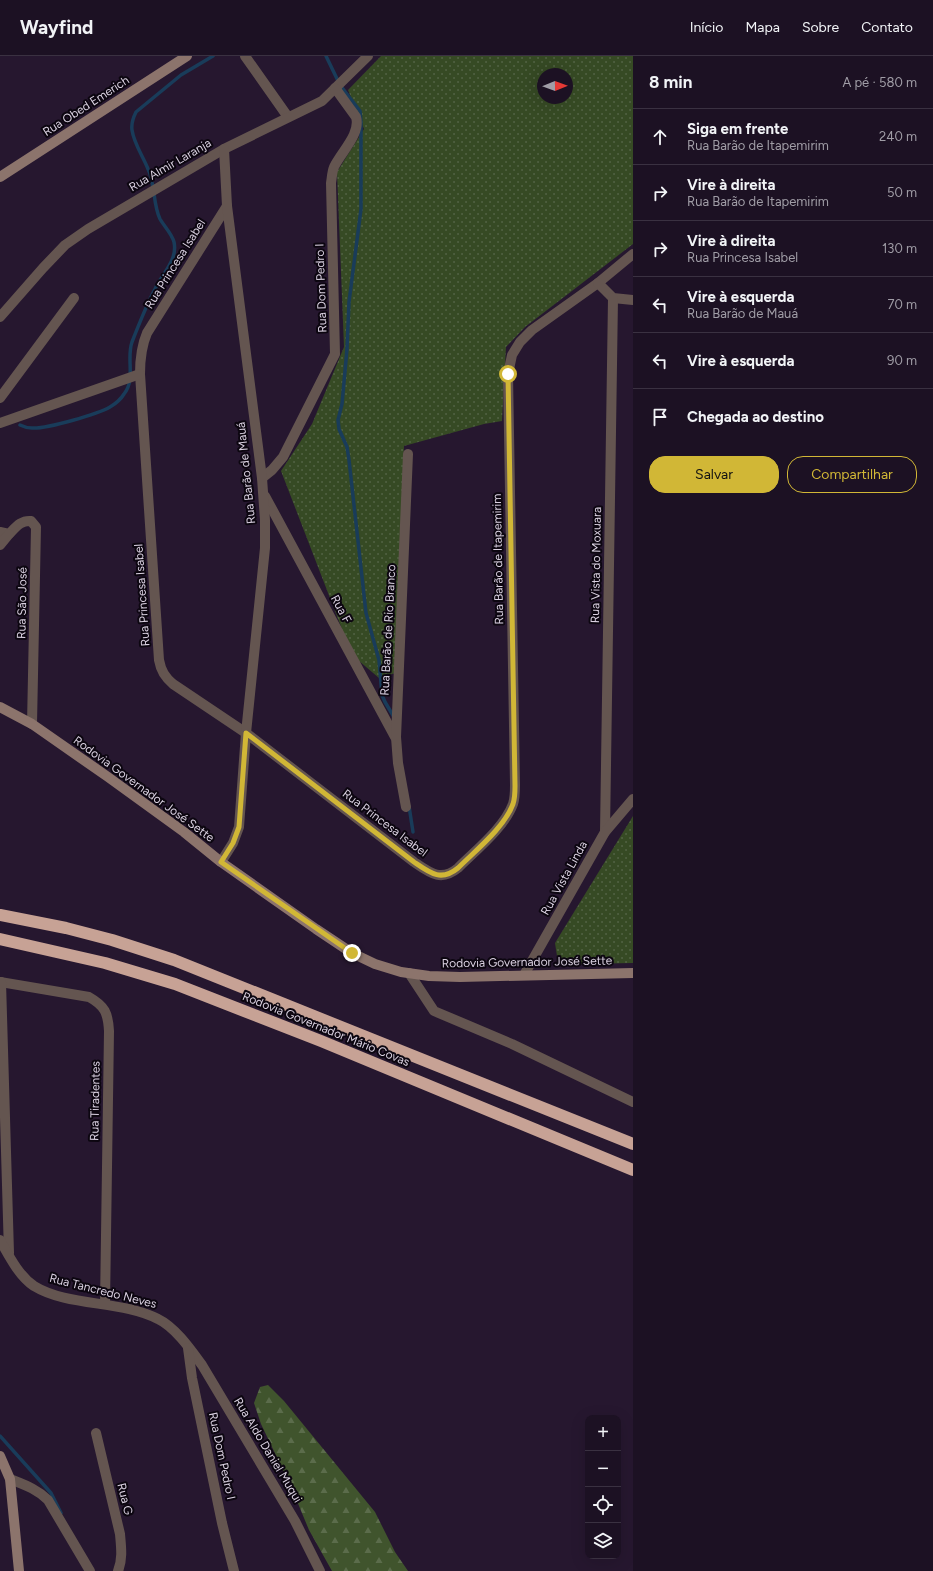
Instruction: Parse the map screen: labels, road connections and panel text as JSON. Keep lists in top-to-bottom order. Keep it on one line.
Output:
{"streets":{"highway":["Rodovia Governador Mário Covas"],"main road":["Rua Obed Emerich","Rodovia Governador José Sette"],"street":["Rua Almir Laranja","Rua Princesa Isabel","Rua Dom Pedro I","Rua Barão de Mauá","Rua Barão de Itapemirim","Rua Vista do Moxuara","Rua São José","Rua F","Rua Barão de Rio Branco","Rua Vista Linda","Rua Tiradentes","Rua Tancredo Neves","Rua Aldo Daniel Muqui","Rua G"]},"crossings":[["Rua Almir Laranja","Rua Dom Pedro I"],["Rua Almir Laranja","Rua Barão de Mauá"],["Rua Princesa Isabel","Rua Barão de Mauá"],["Rua Princesa Isabel","Rua Barão de Itapemirim"],["Rua Dom Pedro I","Rua Barão de Mauá"],["Rua Dom Pedro I","Rua Tancredo Neves"],["Rua Dom Pedro I","Rua Aldo Daniel Muqui"],["Rua Barão de Mauá","Rua F"],["Rua Barão de Mauá","Rodovia Governador José Sette"],["Rua Vista do Moxuara","Rua Vista Linda"],["Rua São José","Rodovia Governador José Sette"],["Rua F","Rua Barão de Rio Branco"],["Rodovia Governador José Sette","Rua Vista Linda"],["Rua Tiradentes","Rua Tancredo Neves"],["Rua Tancredo Neves","Rua Aldo Daniel Muqui"]],"north":"right","page":{"header":"Wayfind","nav":["Início","Mapa","Sobre","Contato"],"heading":["8 min","A pé · 580 m"],"list":[["Siga em frente","Rua Barão de Itapemirim","240 m"],["Vire à direita","Rua Barão de Itapemirim","50 m"],["Vire à direita","Rua Princesa Isabel","130 m"],["Vire à esquerda","Rua Barão de Mauá","70 m"],["Vire à esquerda","90 m"],"Chegada ao destino"],"buttons":["Salvar","Compartilhar"],"map_buttons":["+","−"]}}
